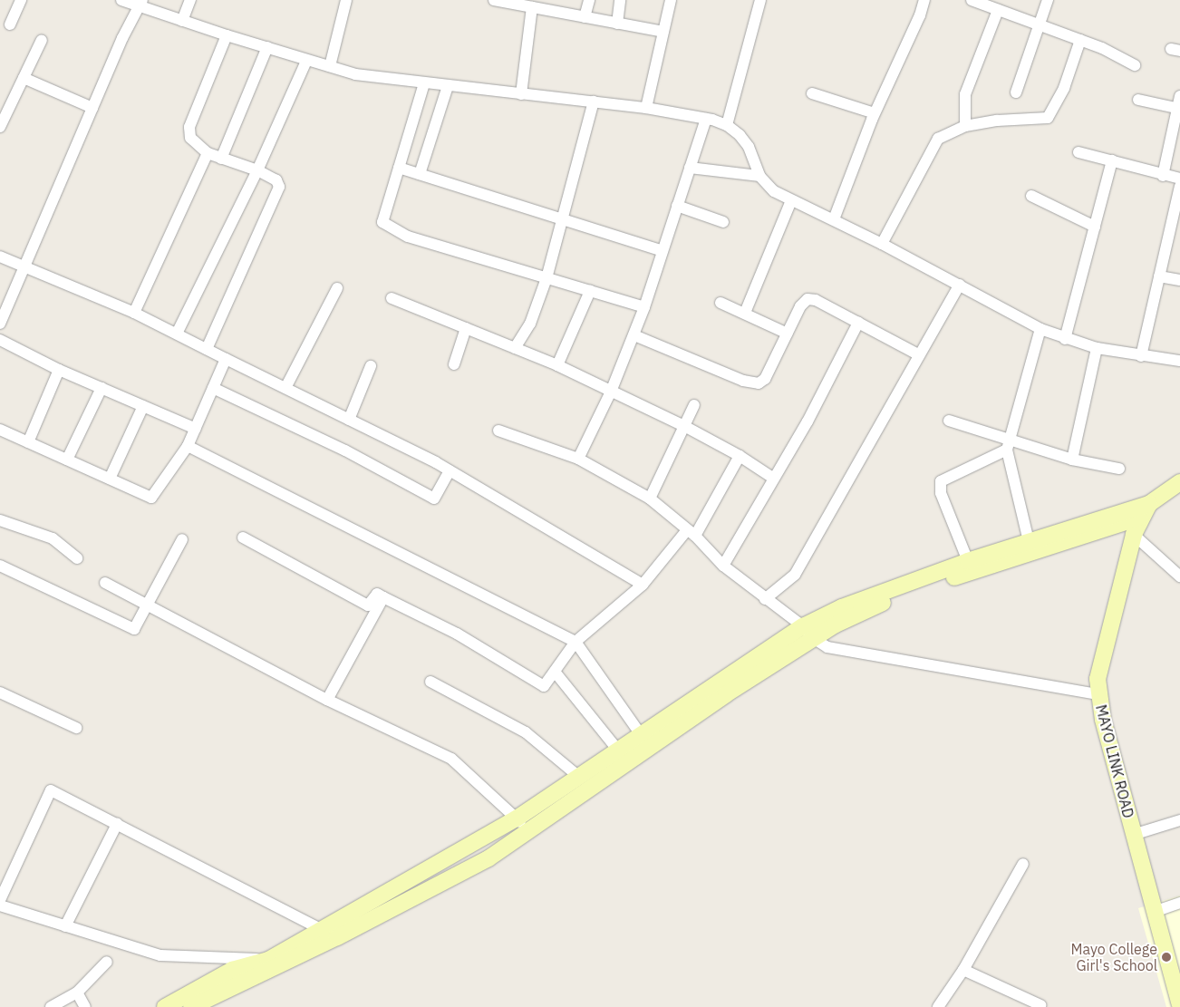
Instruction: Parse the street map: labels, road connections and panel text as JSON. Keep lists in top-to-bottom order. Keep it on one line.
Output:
{"streets":{"street":["MAYO LINK ROAD"]},"places":["Mayo College Girl's School"]}
